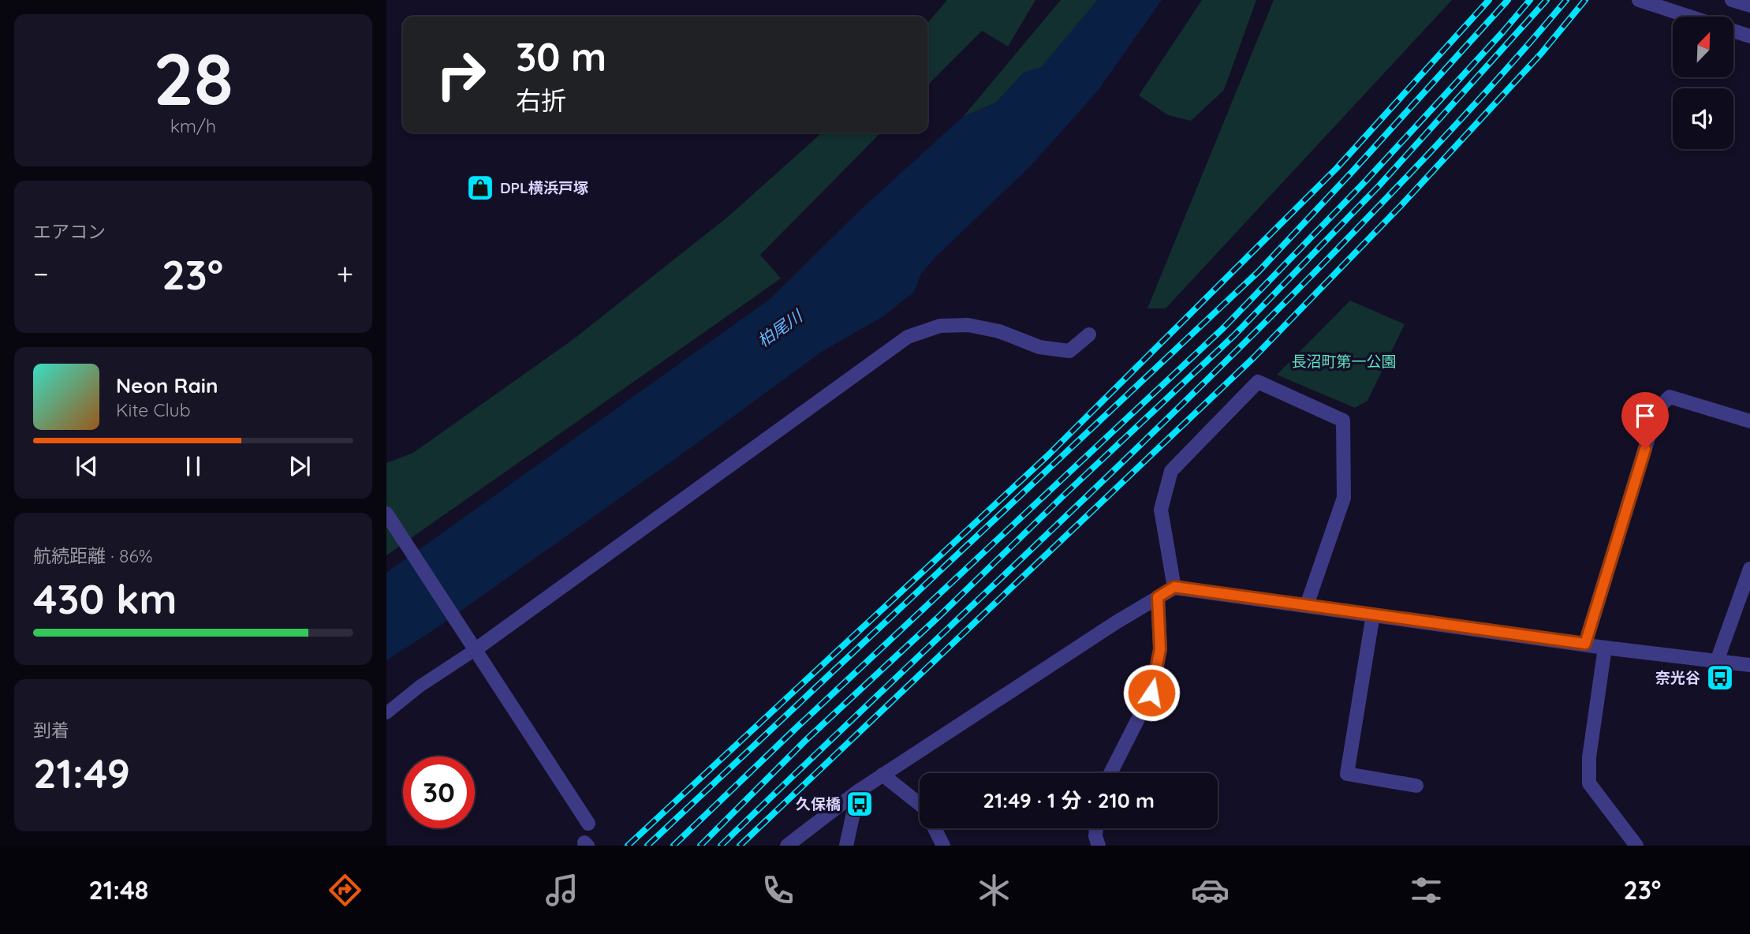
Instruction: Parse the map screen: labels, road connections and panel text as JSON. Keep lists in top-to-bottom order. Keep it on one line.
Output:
{"water":["柏尾川"],"parks":["長沼町第一公園"],"places":{"shop":["DPL横浜戸塚"],"bus stop":["奈光谷","久保橋"]},"north":"top right","page":{"tile":[["28","km/h"],"エアコン",["航続距離 · 86%","430 km"],["到着","21:49"]],"turn":["30 m","右折"],"heat":["−","23°","+"],"song":["Neon Rain","Kite Club"],"limit":"30","trip":"21:49 · 1 分 · 210 m","tabs":["21:48","23°"]}}
